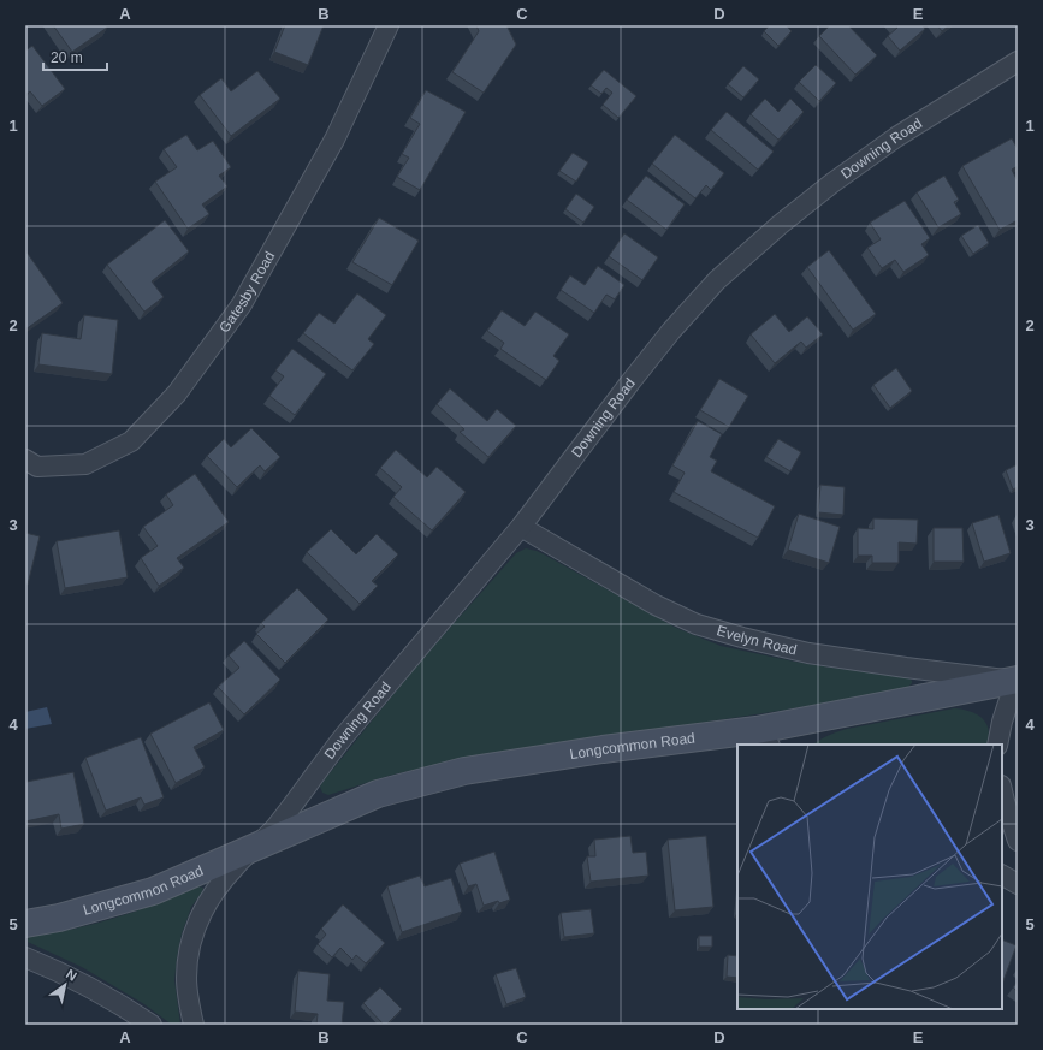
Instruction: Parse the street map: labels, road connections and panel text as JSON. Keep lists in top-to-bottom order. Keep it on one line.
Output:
{"streets":{"street":["Downing Road","Gatesby Road","Evelyn Road","Longcommon Road"]},"crossings":[["Downing Road","Evelyn Road"],["Downing Road","Longcommon Road"],["Evelyn Road","Longcommon Road"]],"scale_bar":"20 m","north":"top right","grid":{"columns":["A","B","C","D","E"],"rows":["1","2","3","4","5"]}}
